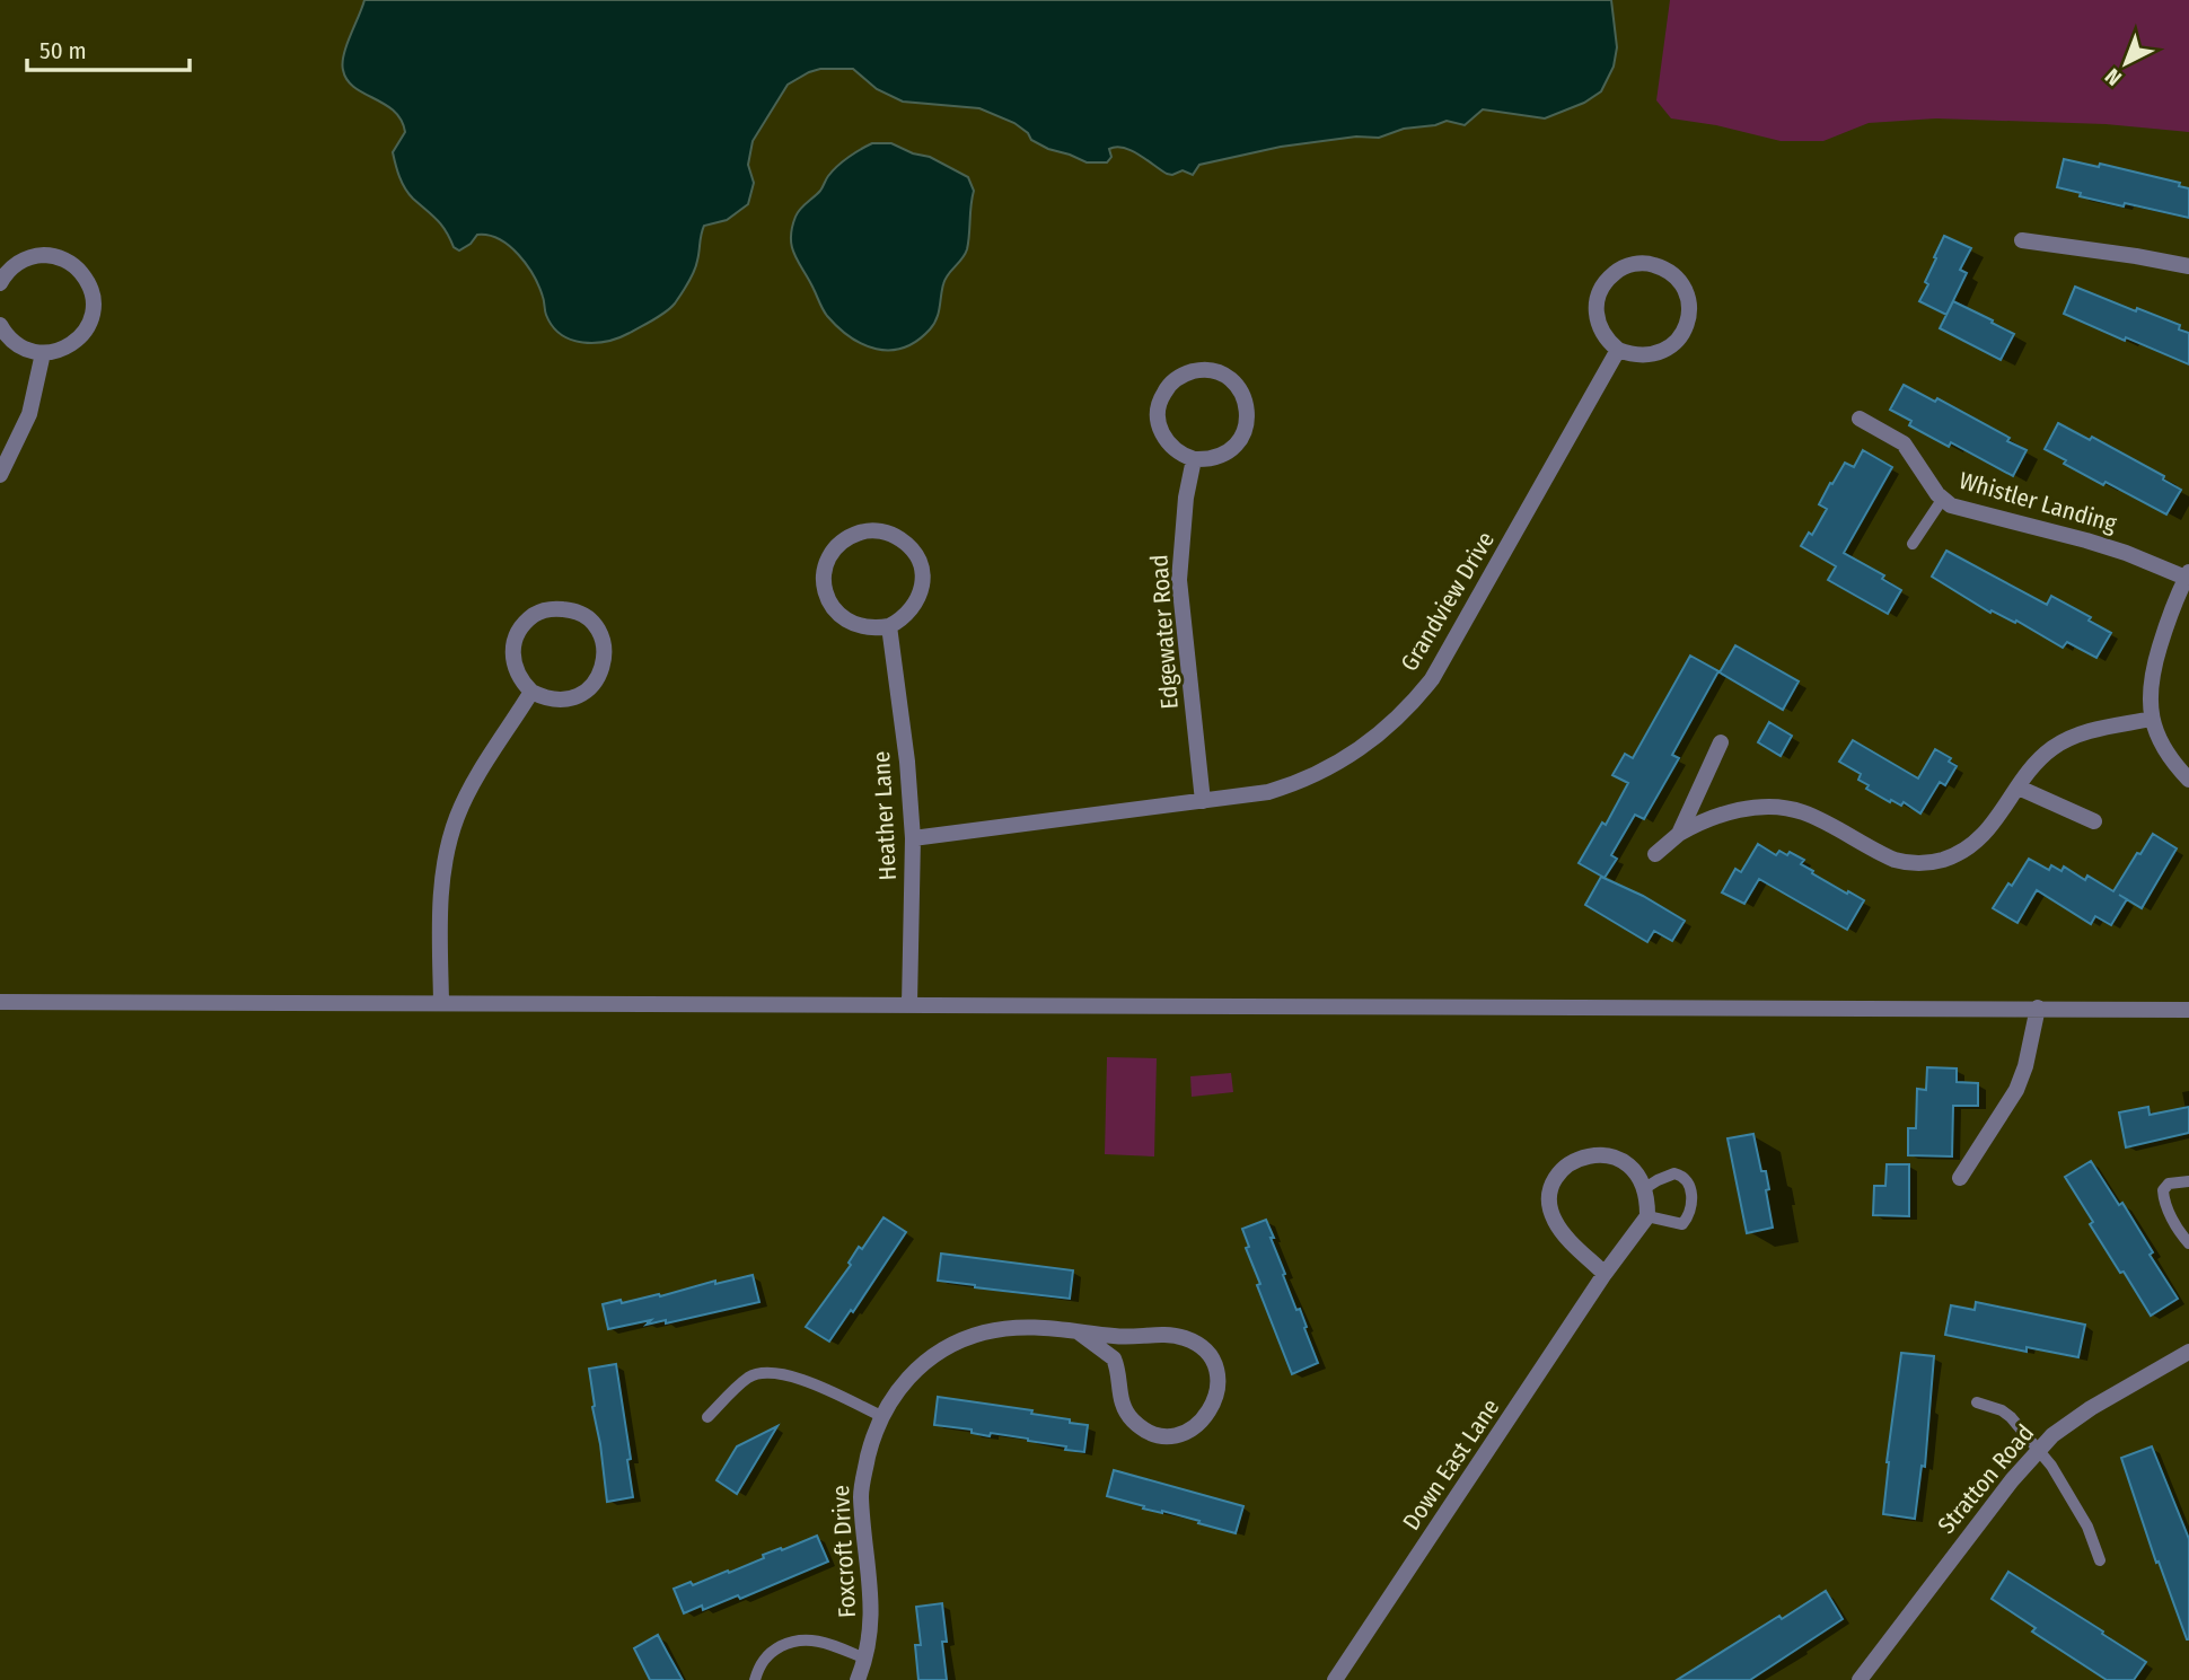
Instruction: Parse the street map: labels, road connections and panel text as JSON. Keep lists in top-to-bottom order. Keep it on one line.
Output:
{"streets":{"street":["Whistler Landing","Grandview Drive","Edgewater Road","Heather Lane","Down East Lane","Stratton Road","Foxcroft Drive"]},"crossings":[["Grandview Drive","Edgewater Road"],["Grandview Drive","Heather Lane"]],"scale_bar":"50 m","north":"bottom left"}
